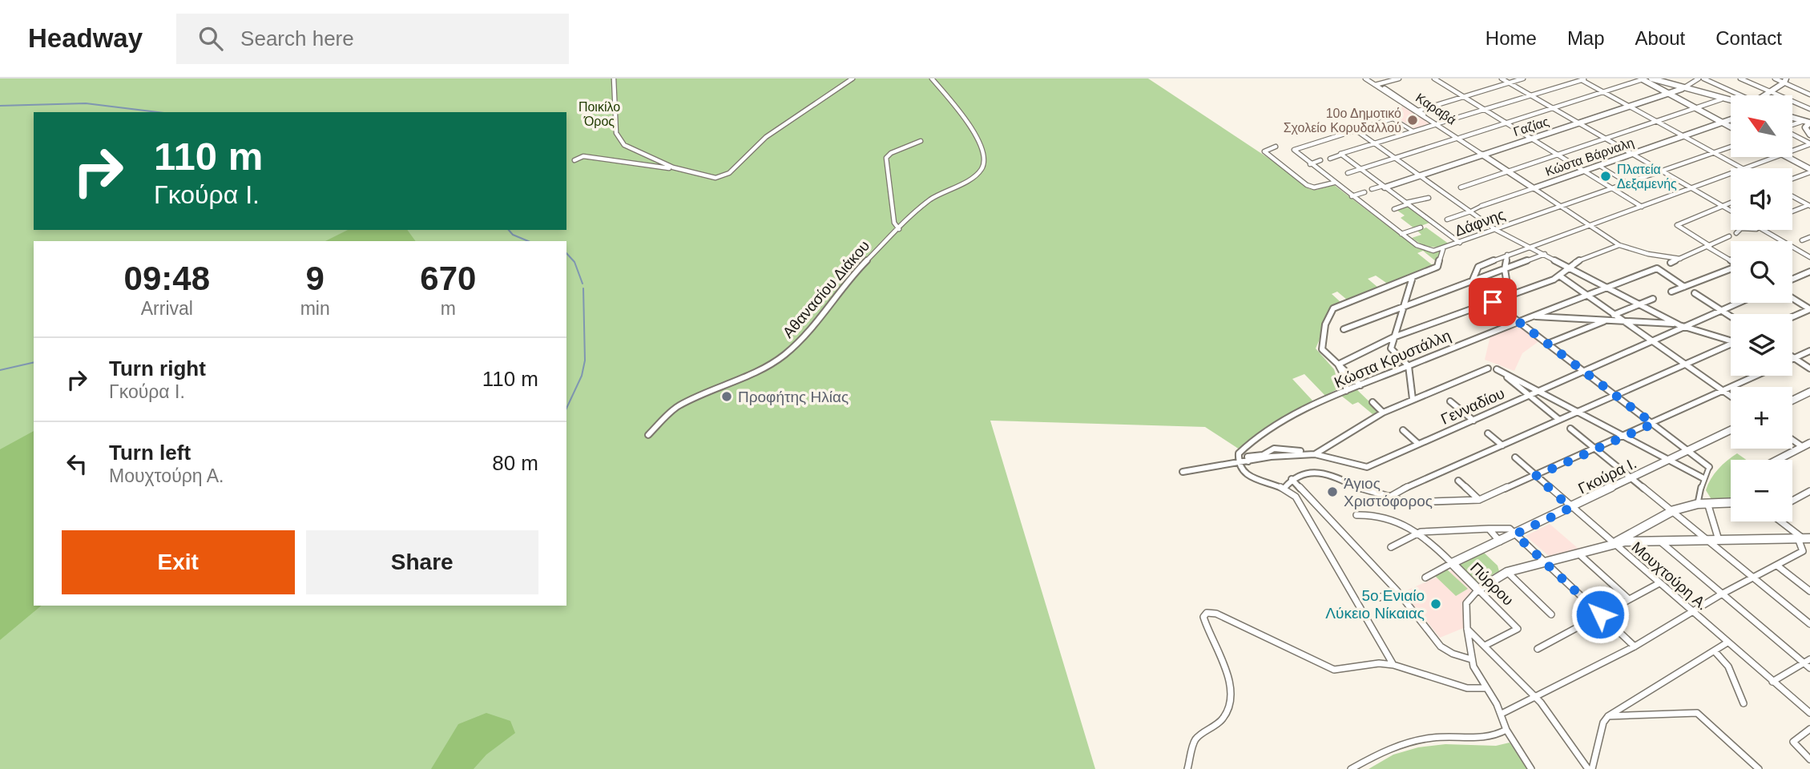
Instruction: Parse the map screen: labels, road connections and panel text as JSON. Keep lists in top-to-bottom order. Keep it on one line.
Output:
{"streets":{"street":["Καραβά","Γαζίας","Κώστα Βάρναλη","Δάφνης","Αθανασίου Διάκου","Κώστα Κρυστάλλη","Γενναδίου","Γκούρα Ι.","Μουχτούρη Α.","Πύρρου"]},"crossings":[["Καραβά","Γαζίας"],["Καραβά","Κώστα Βάρναλη"],["Καραβά","Δάφνης"],["Δάφνης","Κώστα Κρυστάλλη"],["Κώστα Κρυστάλλη","Γενναδίου"],["Γκούρα Ι.","Μουχτούρη Α."],["Γκούρα Ι.","Πύρρου"]],"parks":["Ποικίλο Όρος"],"places":["10ο Δημοτικό Σχολείο Κορυδαλλού","Πλατεία Δεξαμενής","Προφήτης Ηλίας","Άγιος Χριστόφορος","5ο Ενιαίο Λύκειο Νίκαιας"],"north":"top left","page":{"header":"Headway","search":"Search here","nav":["Home","Map","About","Contact"],"map_buttons":["+","−"],"turn":["110 m","Γκούρα Ι."],"eta":["09:48","Arrival","9","min","670","m"],"list":[{"name":"Turn right","note":"Γκούρα Ι.","value":"110 m"},{"name":"Turn left","note":"Μουχτούρη Α.","value":"80 m"}],"buttons":["Exit","Share"]}}
